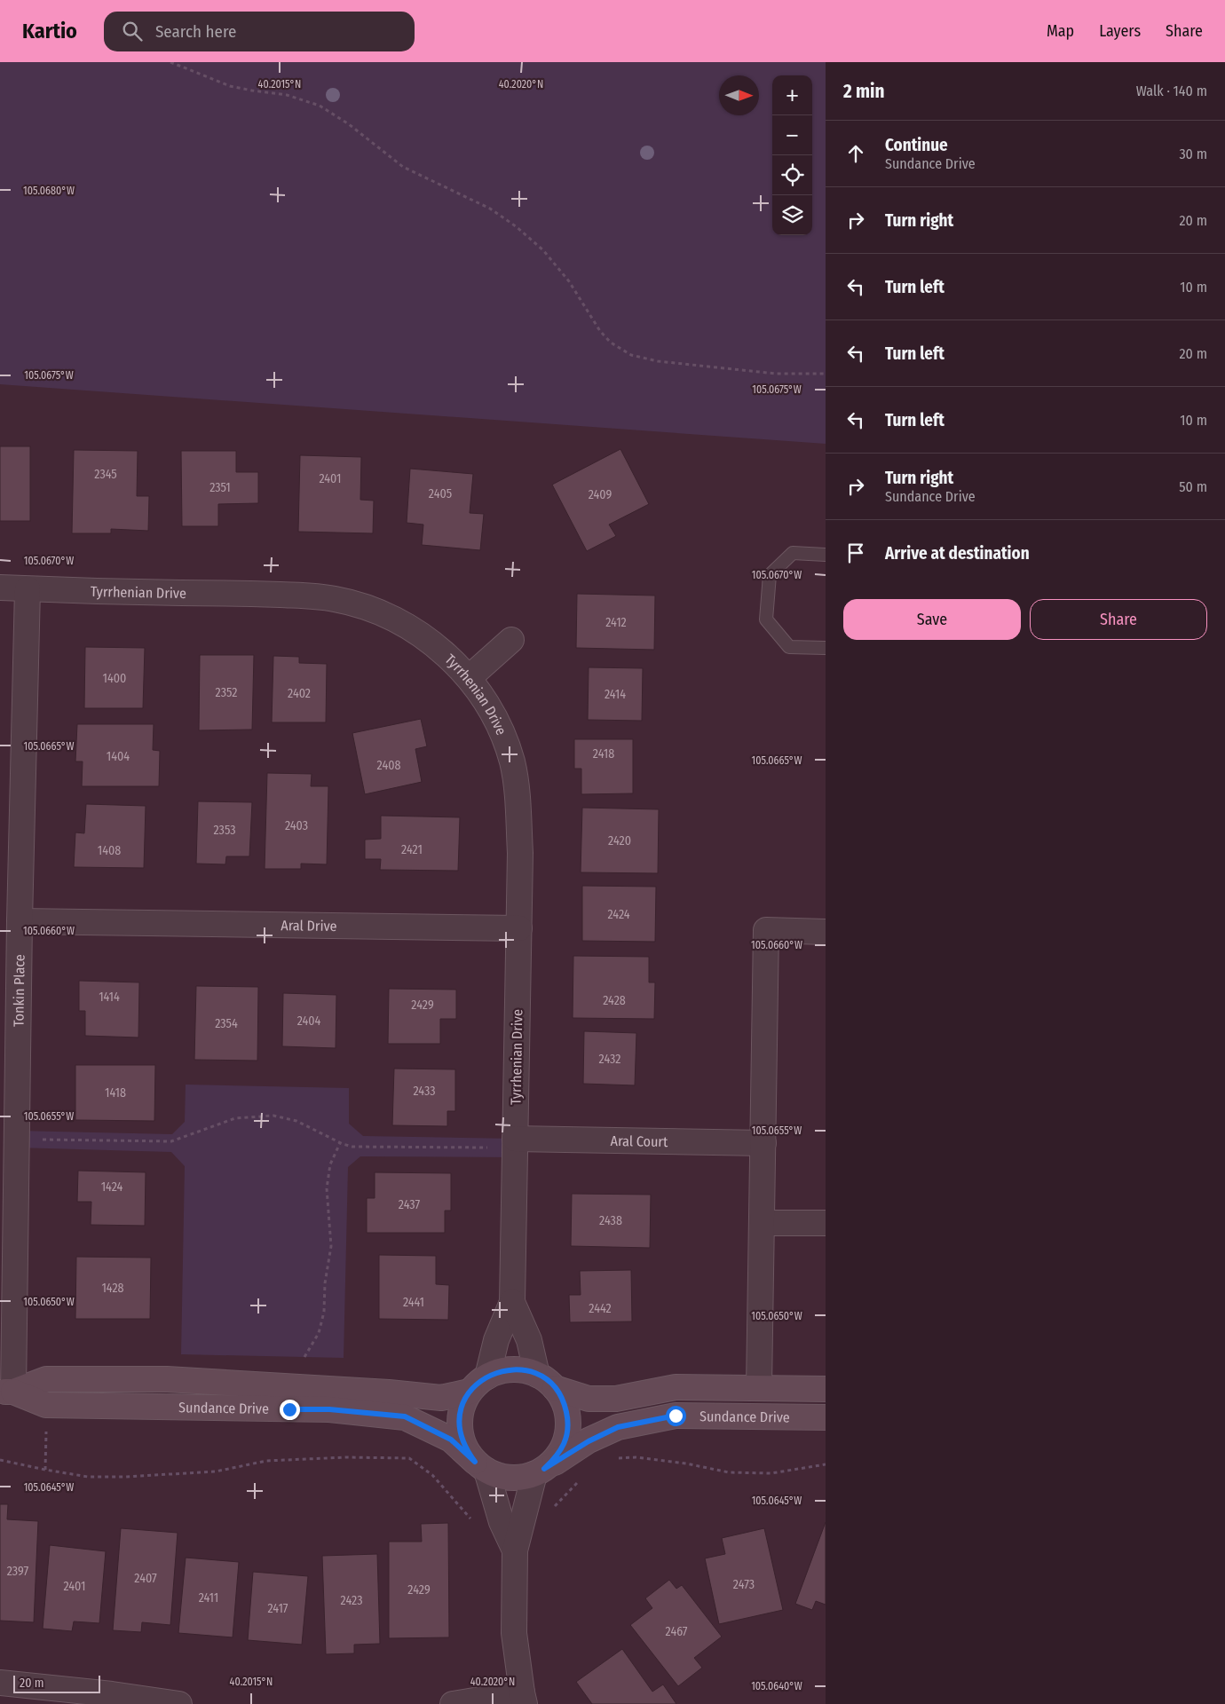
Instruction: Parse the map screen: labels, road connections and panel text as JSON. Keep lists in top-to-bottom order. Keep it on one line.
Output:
{"streets":{"street":["Tyrrhenian Drive","Aral Drive","Tonkin Place","Aral Court","Sundance Drive"]},"crossings":[["Tyrrhenian Drive","Aral Drive"],["Tyrrhenian Drive","Tonkin Place"],["Tyrrhenian Drive","Aral Court"],["Tyrrhenian Drive","Sundance Drive"],["Aral Drive","Tonkin Place"],["Tonkin Place","Sundance Drive"]],"house_numbers":["2345","2401","2351","2405","2409","2412","1400","2352","2402","2414","2418","1404","2408","2403","2353","2420","2421","1408","2424","1414","2428","2429","2404","2354","2432","2433","1418","1424","2437","2438","1428","2441","2442","2397","2407","2473","2401","2429","2411","2423","2417","2467"],"scale_bar":"20 m","north":"right","page":{"header":"Kartio","search":"Search here","nav":["Map","Layers","Share"],"heading":["2 min","Walk · 140 m"],"map_buttons":["+","−"],"list":[["Continue","Sundance Drive","30 m"],["Turn right","20 m"],["Turn left","10 m"],["Turn left","20 m"],["Turn left","10 m"],["Turn right","Sundance Drive","50 m"],"Arrive at destination"],"buttons":["Save","Share"],"scale":"20 m"},"coordinates":["40.2015°N","40.2020°N","105.0680°W","105.0675°W","105.0670°W","105.0665°W","105.0660°W","105.0655°W","105.0650°W","105.0645°W","105.0640°W"]}
